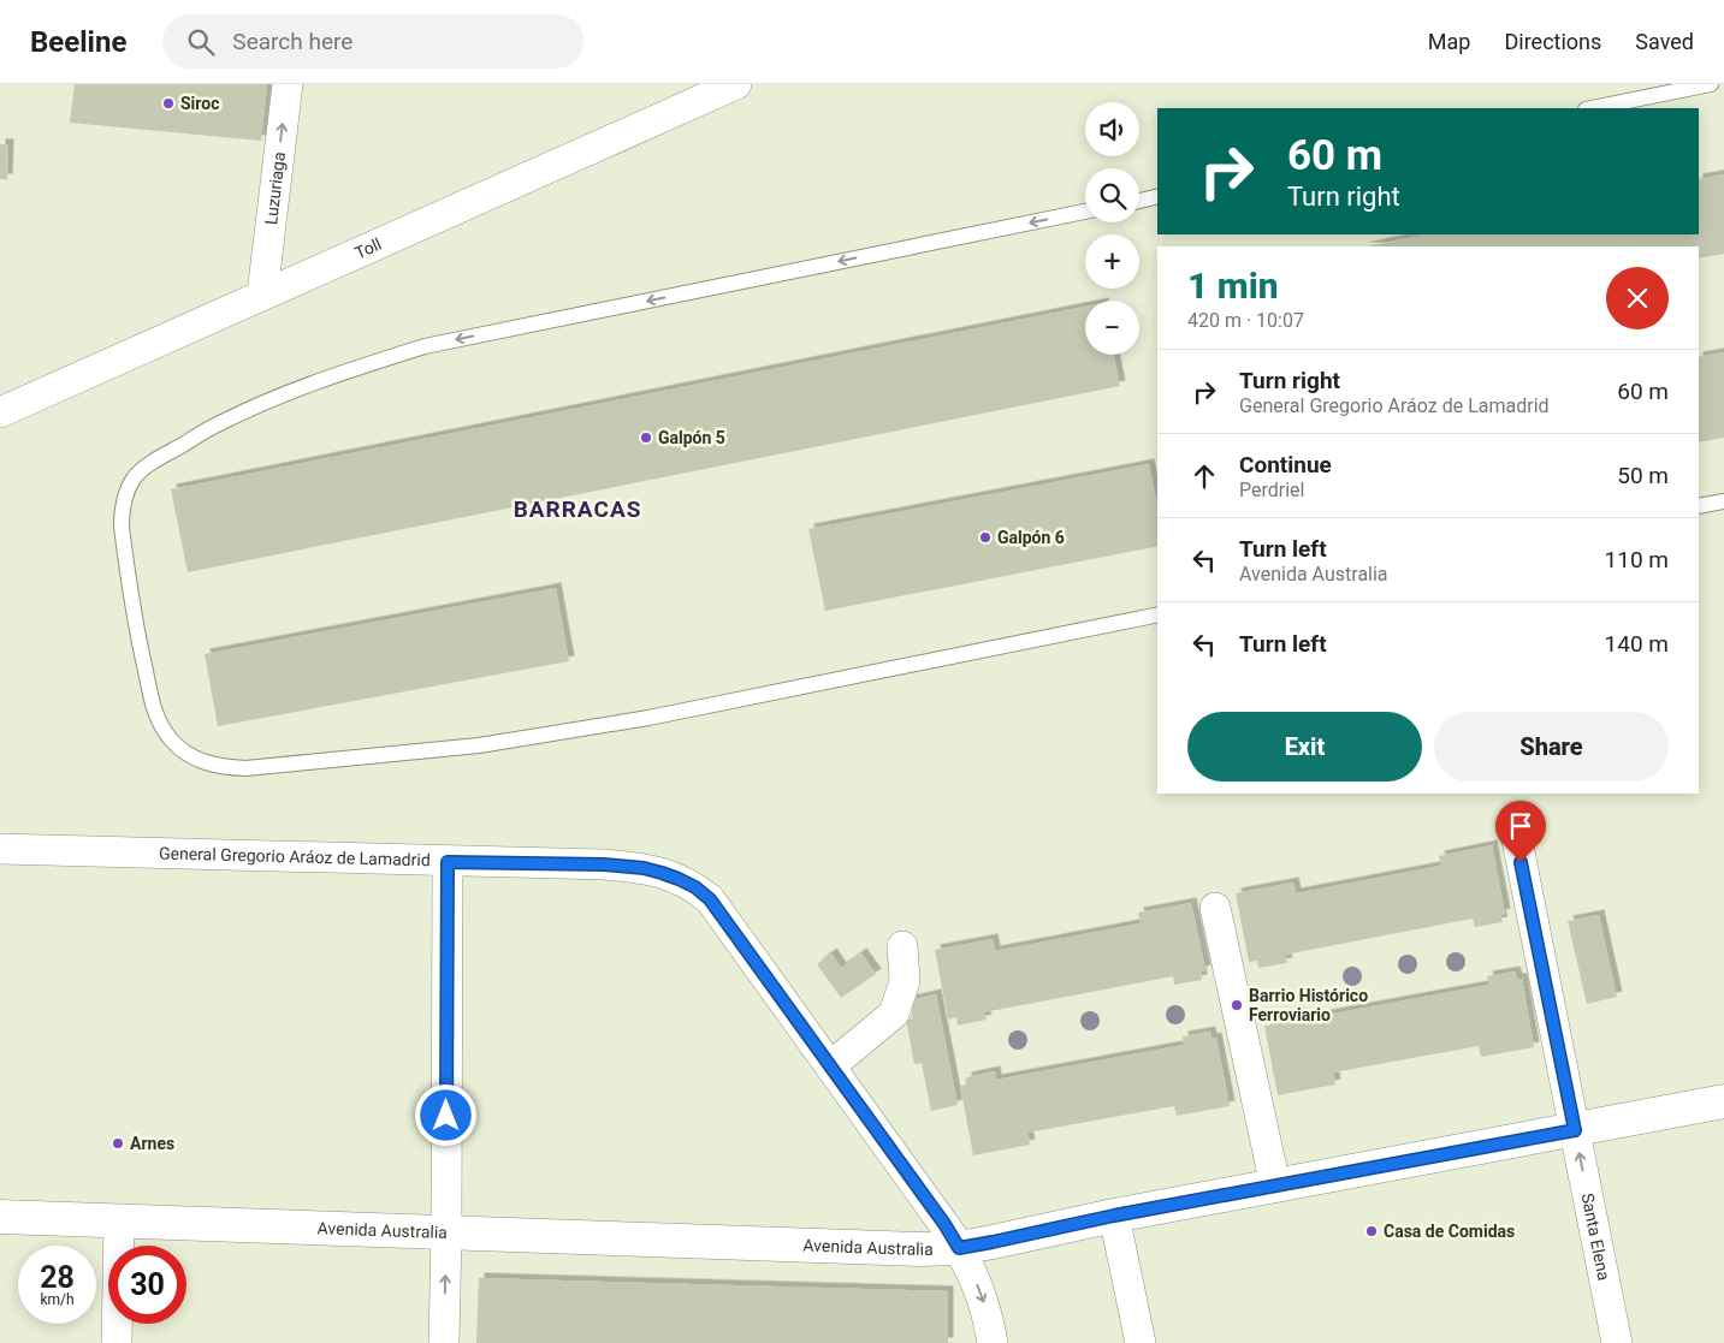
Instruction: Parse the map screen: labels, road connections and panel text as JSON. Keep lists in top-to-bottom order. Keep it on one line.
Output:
{"streets":{"main road":["Avenida Australia"],"street":["Luzuriaga","Toll","General Gregorio Aráoz de Lamadrid","Santa Elena"]},"crossings":[["Luzuriaga","Toll"],["General Gregorio Aráoz de Lamadrid","Avenida Australia"],["Avenida Australia","Santa Elena"]],"one_way":["Luzuriaga","Santa Elena"],"districts":["BARRACAS"],"places":["Siroc","Galpón 5","Galpón 6","Barrio Histórico Ferroviario","Arnes","Casa de Comidas"],"page":{"header":"Beeline","search":"Search here","nav":["Map","Directions","Saved"],"map_buttons":["+","−"],"turn":["60 m","Turn right"],"heading":["1 min","420 m · 10:07"],"list":[{"name":"Turn right","note":"General Gregorio Aráoz de Lamadrid","value":"60 m"},{"name":"Continue","note":"Perdriel","value":"50 m"},{"name":"Turn left","note":"Avenida Australia","value":"110 m"},{"name":"Turn left","value":"140 m"}],"buttons":["Exit","Share"],"speed":"28 km/h","limit":"30"}}
